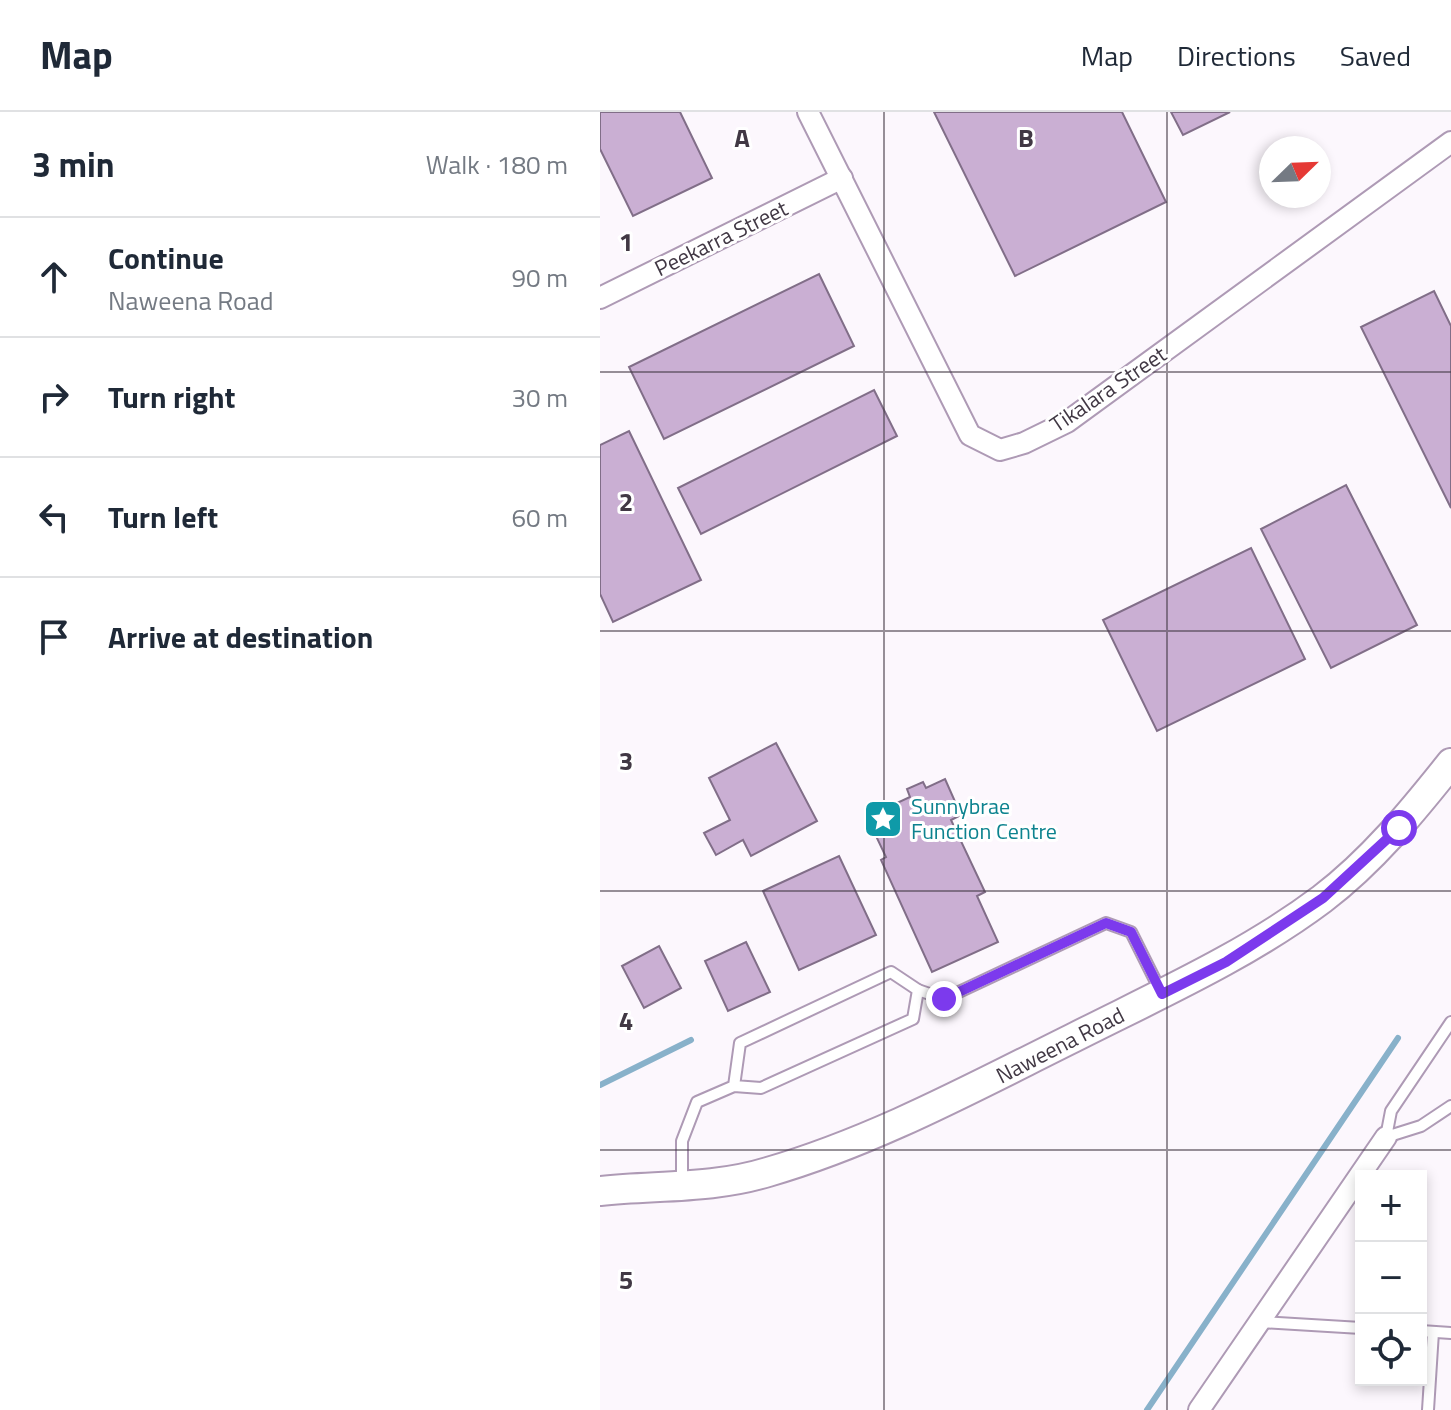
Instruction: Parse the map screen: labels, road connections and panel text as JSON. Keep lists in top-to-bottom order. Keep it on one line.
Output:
{"streets":{"street":["Peekarra Street","Tikalara Street","Naweena Road"]},"crossings":[["Peekarra Street","Tikalara Street"]],"places":{"place":["Sunnybrae Function Centre"]},"north":"top right","page":{"header":"Map","nav":["Map","Directions","Saved"],"heading":["3 min","Walk · 180 m"],"list":[["Continue","Naweena Road","90 m"],["Turn right","30 m"],["Turn left","60 m"],"Arrive at destination"],"map_buttons":["+","−"]},"grid":{"columns":["A","B"],"rows":["1","2","3","4","5"]}}
